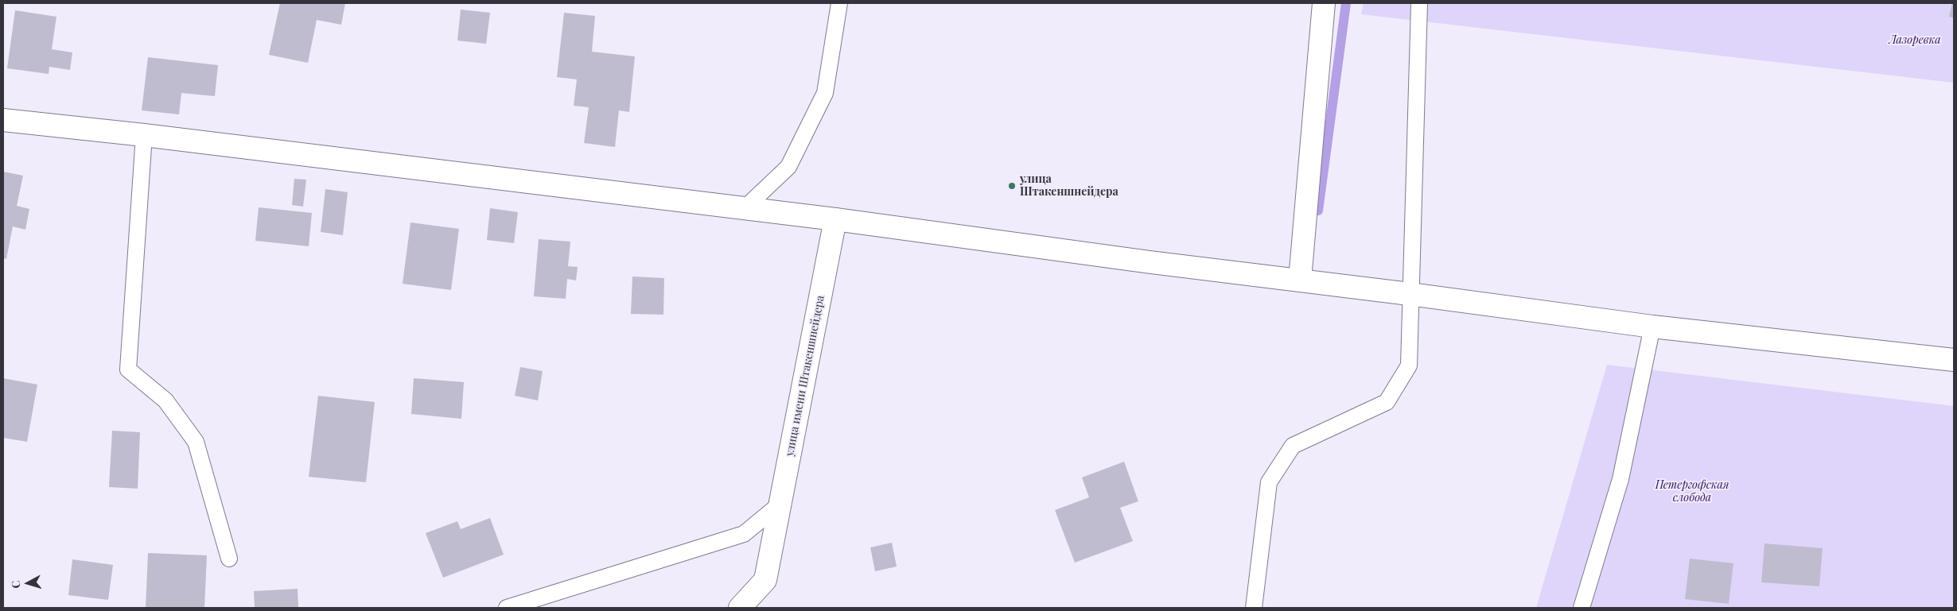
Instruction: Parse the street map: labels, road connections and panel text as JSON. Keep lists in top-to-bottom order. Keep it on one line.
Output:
{"streets":{"street":["улица имени Штакеншнейдера"]},"parks":["Лазоревка","Петергофская слобода"],"places":["улица Штакеншнейдера"],"north":"left"}
